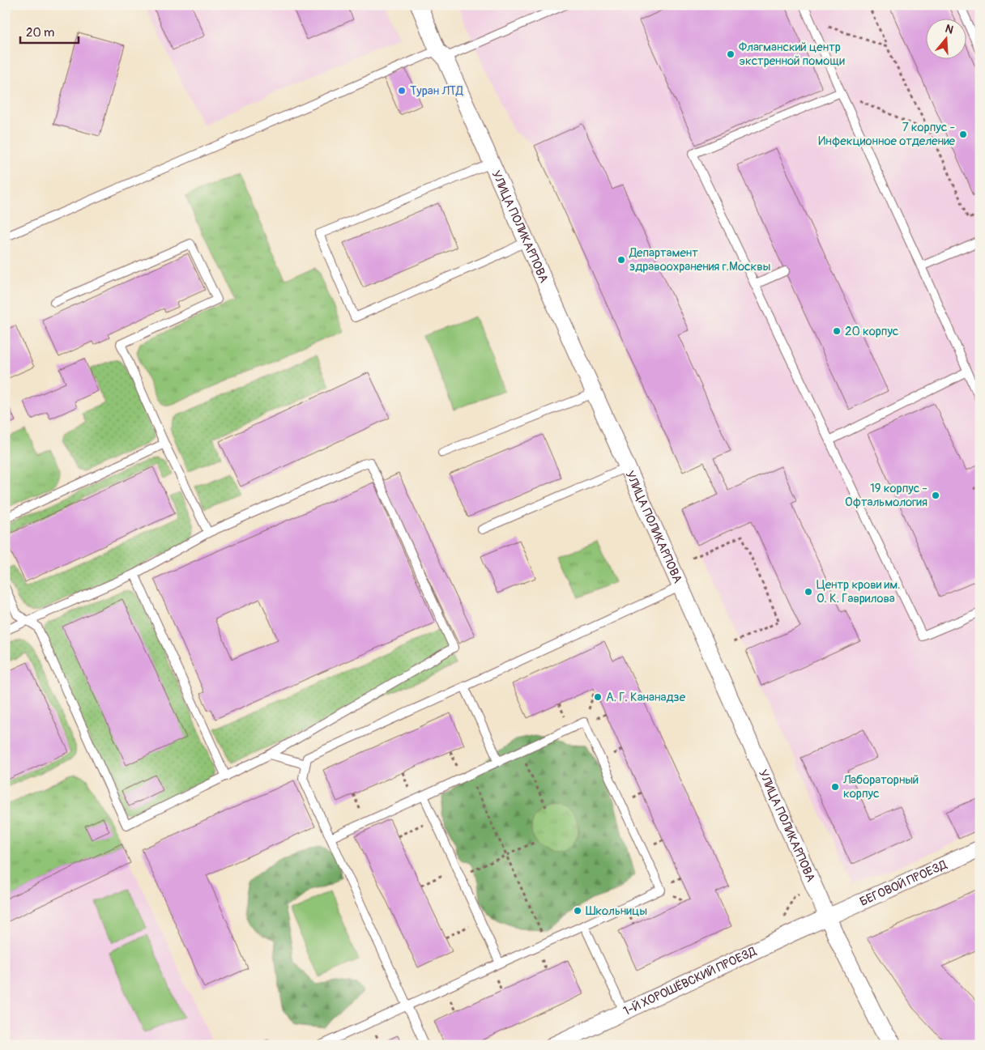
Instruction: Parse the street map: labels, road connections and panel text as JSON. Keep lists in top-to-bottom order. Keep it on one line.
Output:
{"streets":{"street":["УЛИЦА ПОЛИКАРПОВА","БЕГОВОЙ ПРОЕЗД","1-Й ХОРОШЁВСКИЙ ПРОЕЗД"]},"crossings":[["УЛИЦА ПОЛИКАРПОВА","БЕГОВОЙ ПРОЕЗД"],["УЛИЦА ПОЛИКАРПОВА","1-Й ХОРОШЁВСКИЙ ПРОЕЗД"],["БЕГОВОЙ ПРОЕЗД","1-Й ХОРОШЁВСКИЙ ПРОЕЗД"]],"places":["Флагманский центр экстренной помощи","Туран ЛТД","7 корпус - Инфекционное отделение","Департамент здравоохранения г.Москвы","20 корпус","19 корпус - Офтальмология","Центр крови им. О. К. Гаврилова","А. Г. Кананадзе","Лабораторный корпус","Школьницы"],"scale_bar":"20 m","north":"top"}
